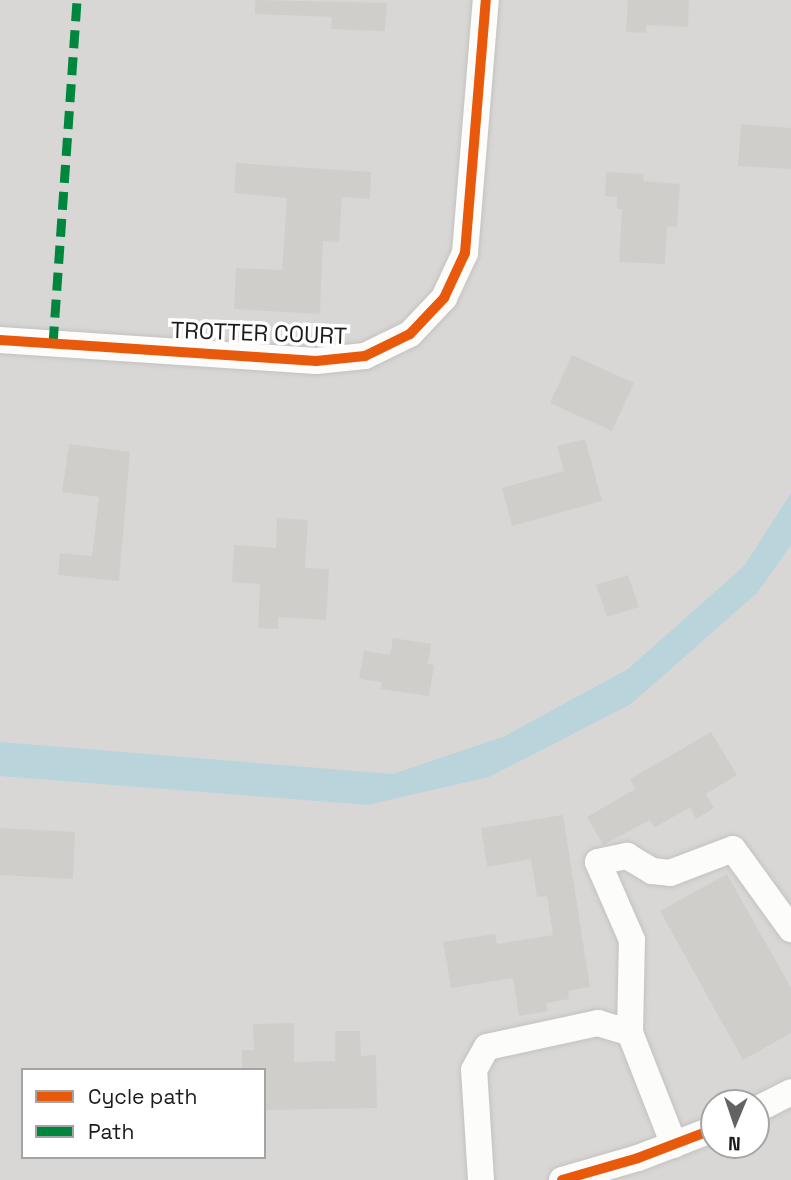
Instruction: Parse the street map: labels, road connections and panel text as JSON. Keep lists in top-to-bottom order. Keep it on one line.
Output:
{"streets":{"street":["TROTTER COURT"]},"legend":["Cycle path","Path"],"north":"bottom"}
